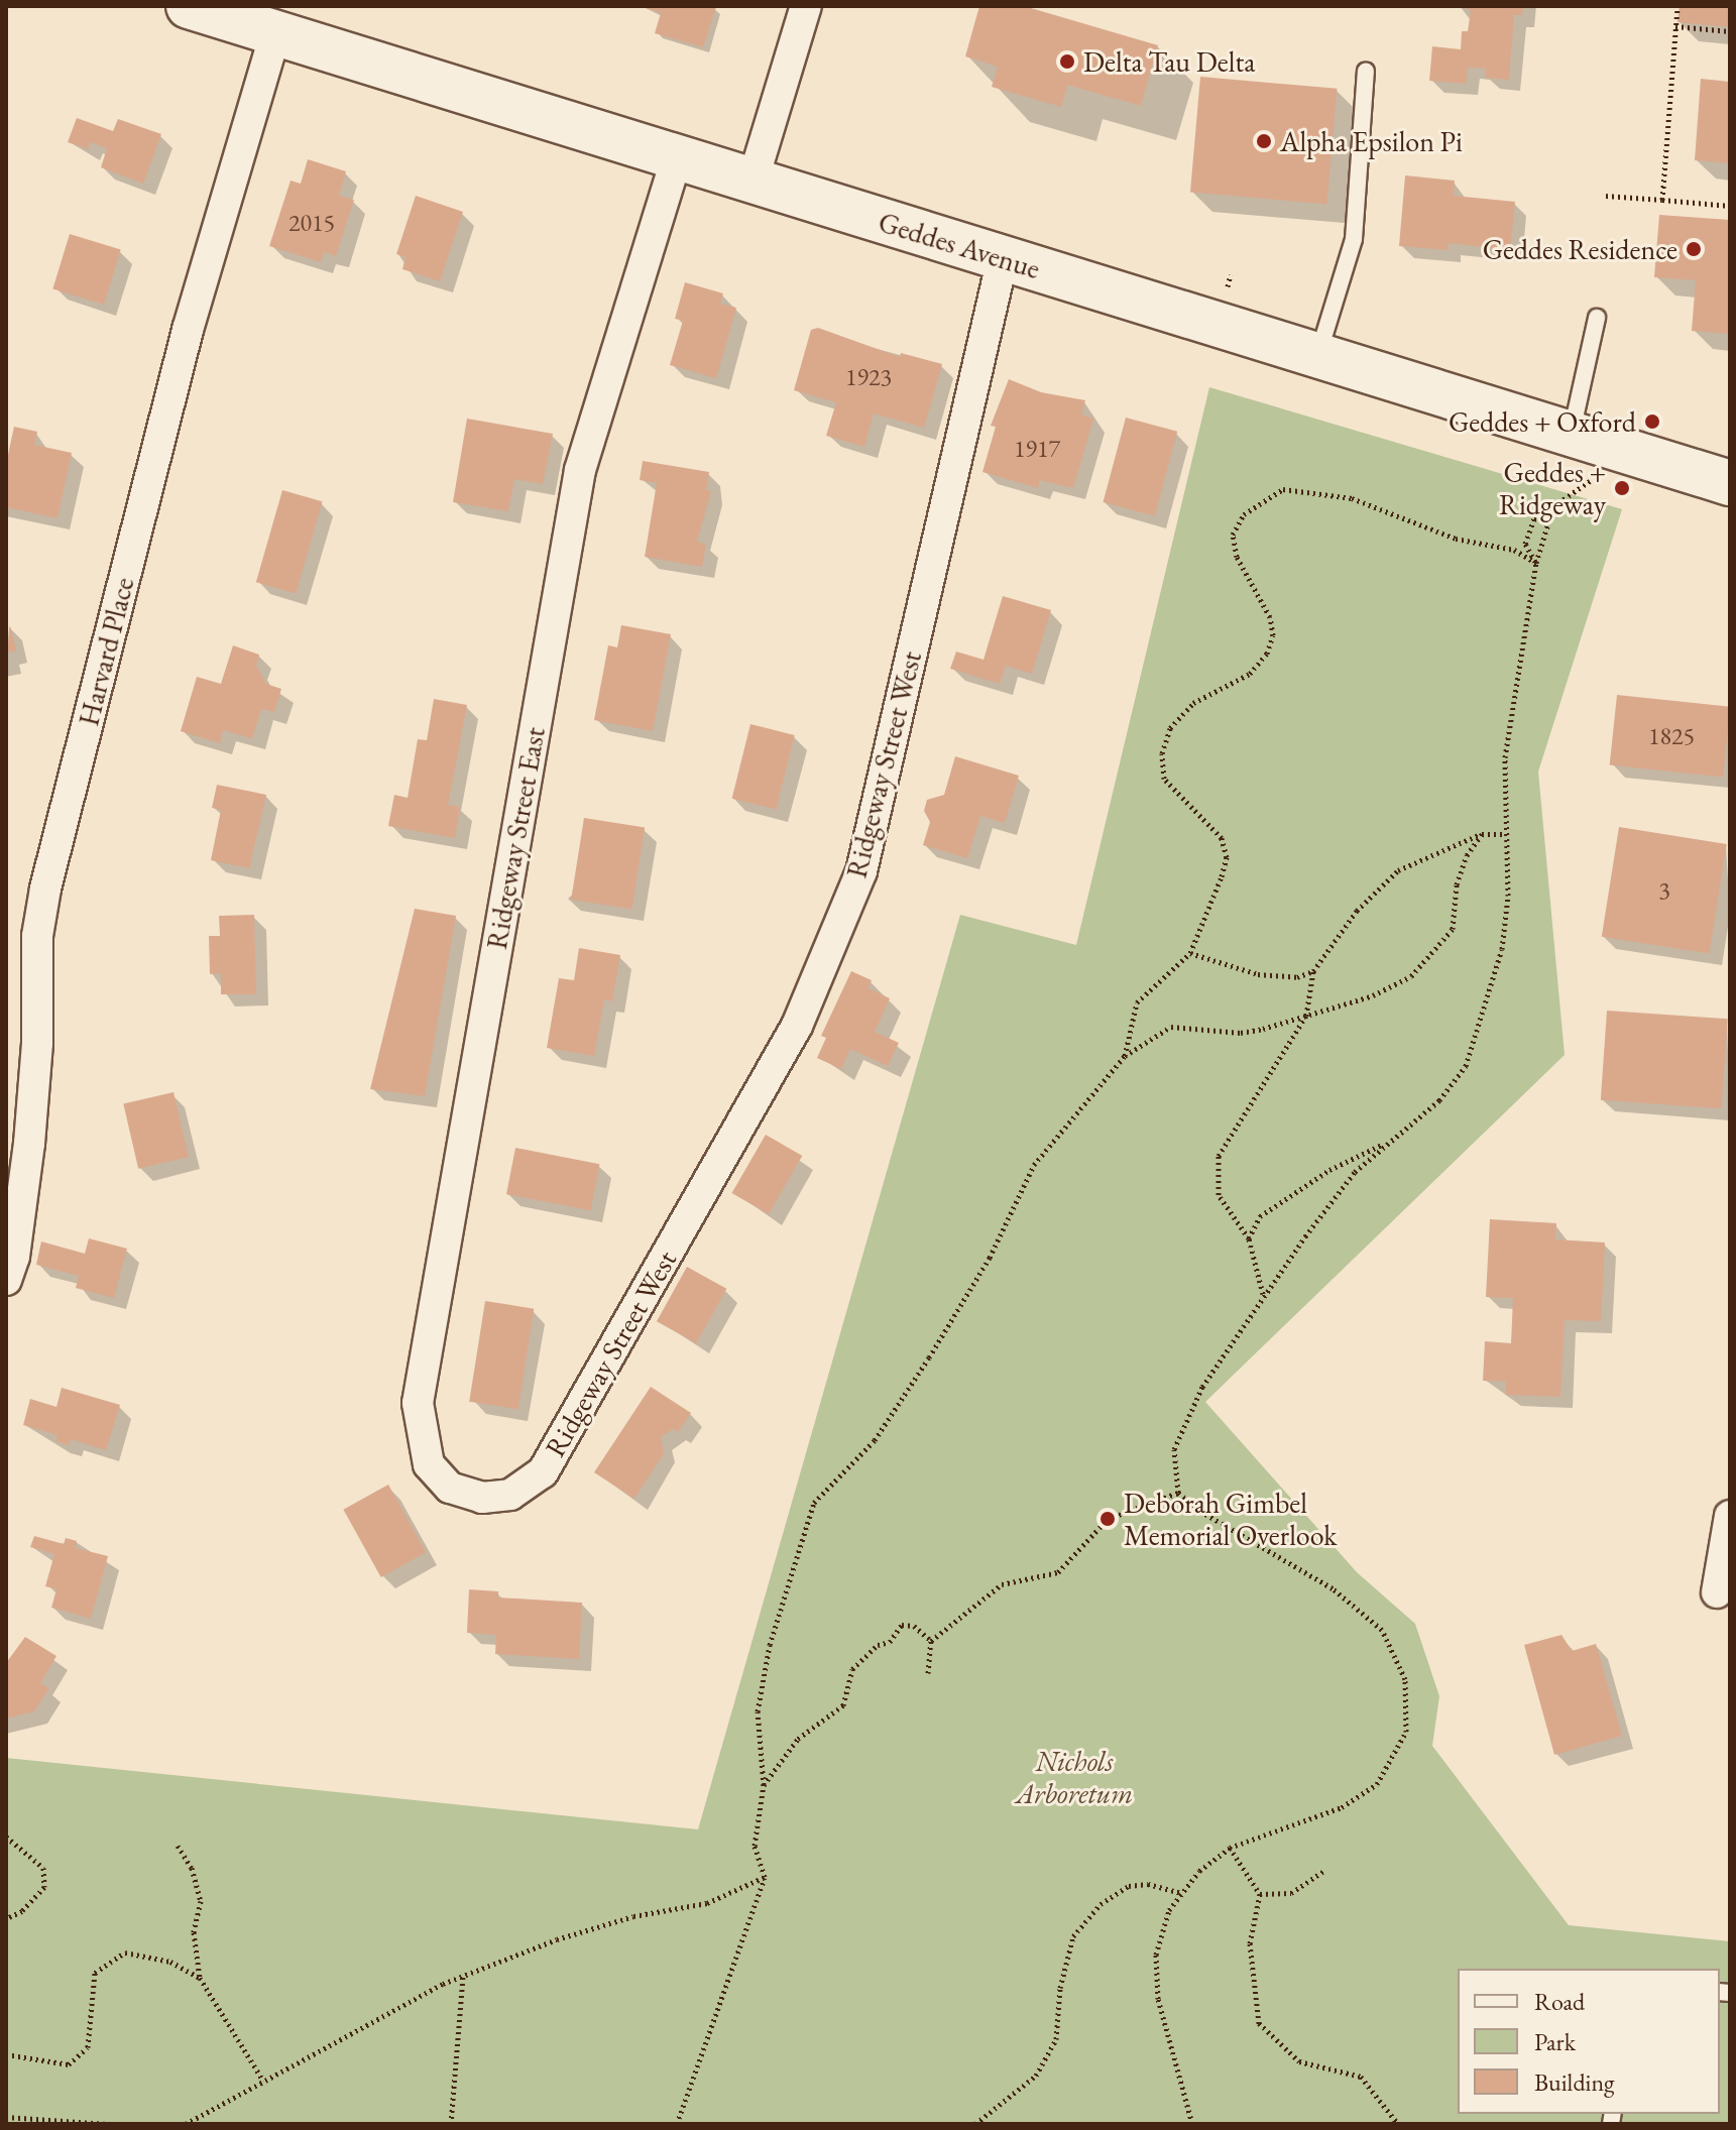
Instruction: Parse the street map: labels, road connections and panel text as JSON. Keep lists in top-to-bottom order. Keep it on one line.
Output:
{"streets":{"main road":["Geddes Avenue"],"street":["Harvard Place","Ridgeway Street West","Ridgeway Street East"]},"crossings":[["Geddes Avenue","Harvard Place"],["Geddes Avenue","Ridgeway Street West"],["Geddes Avenue","Ridgeway Street East"],["Ridgeway Street West","Ridgeway Street East"]],"parks":["Nichols Arboretum"],"places":["Delta Tau Delta","Alpha Epsilon Pi","Geddes Residence","Geddes + Oxford","Geddes + Ridgeway","Deborah Gimbel Memorial Overlook"],"house_numbers":["2015","1923","1917","1825","3"],"legend":["Road","Park","Building"]}
